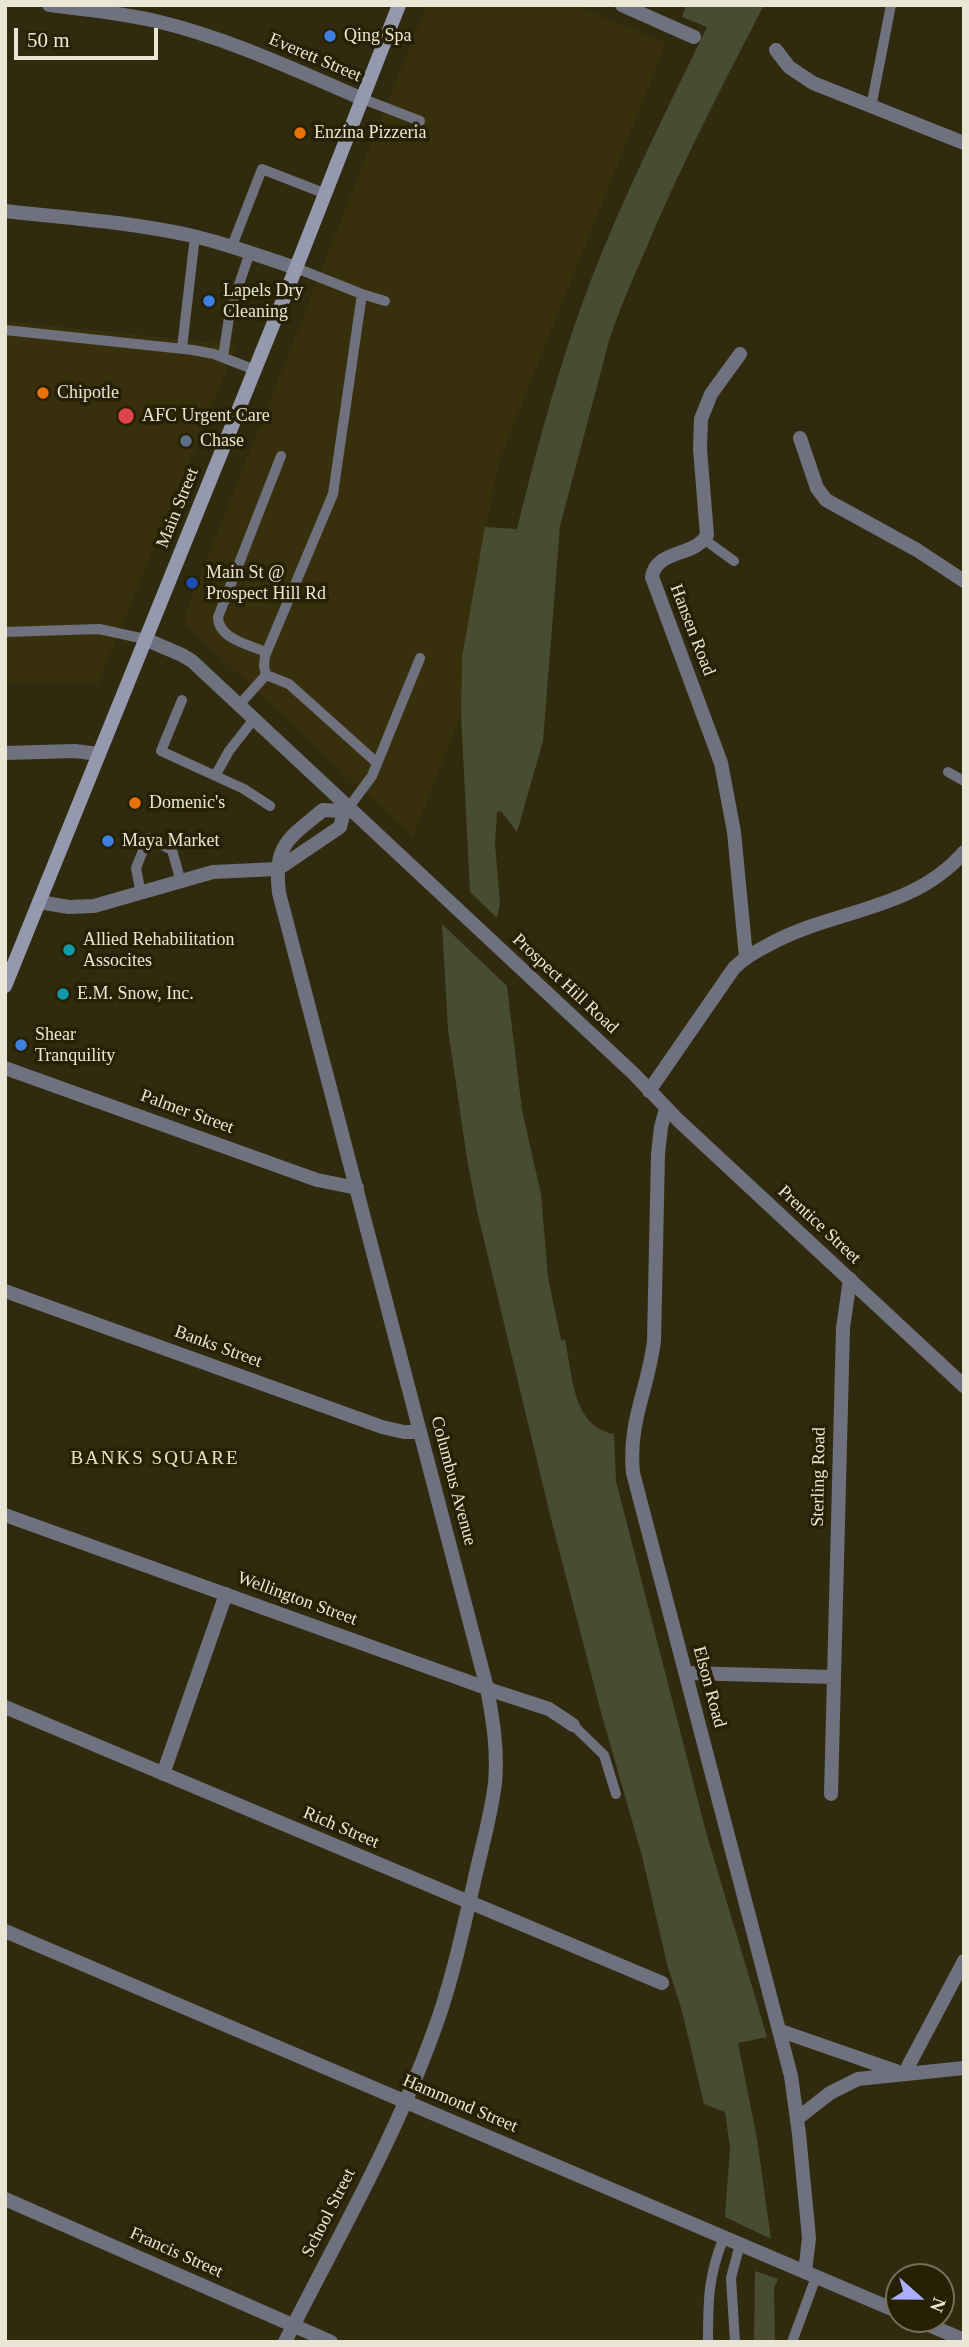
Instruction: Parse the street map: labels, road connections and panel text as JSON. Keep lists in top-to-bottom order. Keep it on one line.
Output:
{"streets":{"main road":["Main Street"],"street":["Everett Street","Hansen Road","Prospect Hill Road","Palmer Street","Prentice Street","Banks Street","Sterling Road","Columbus Avenue","Wellington Street","Elson Road","Rich Street","Hammond Street","School Street","Francis Street"]},"crossings":[["Everett Street","Main Street"],["Main Street","Prospect Hill Road"],["Prospect Hill Road","Prentice Street"],["Palmer Street","Columbus Avenue"],["Prentice Street","Sterling Road"],["Prentice Street","Elson Road"],["Banks Street","Columbus Avenue"],["Columbus Avenue","Wellington Street"],["Columbus Avenue","Rich Street"],["Columbus Avenue","Hammond Street"],["Columbus Avenue","School Street"],["Elson Road","Hammond Street"],["Hammond Street","School Street"],["School Street","Francis Street"]],"districts":["BANKS SQUARE"],"places":["Qing Spa","Enzina Pizzeria","Lapels Dry Cleaning","Chipotle","AFC Urgent Care","Chase","Main St @ Prospect Hill Rd","Domenic's","Maya Market","Allied Rehabilitation Assocites","E.M. Snow, Inc.","Shear Tranquility"],"scale_bar":"50 m","north":"right"}
